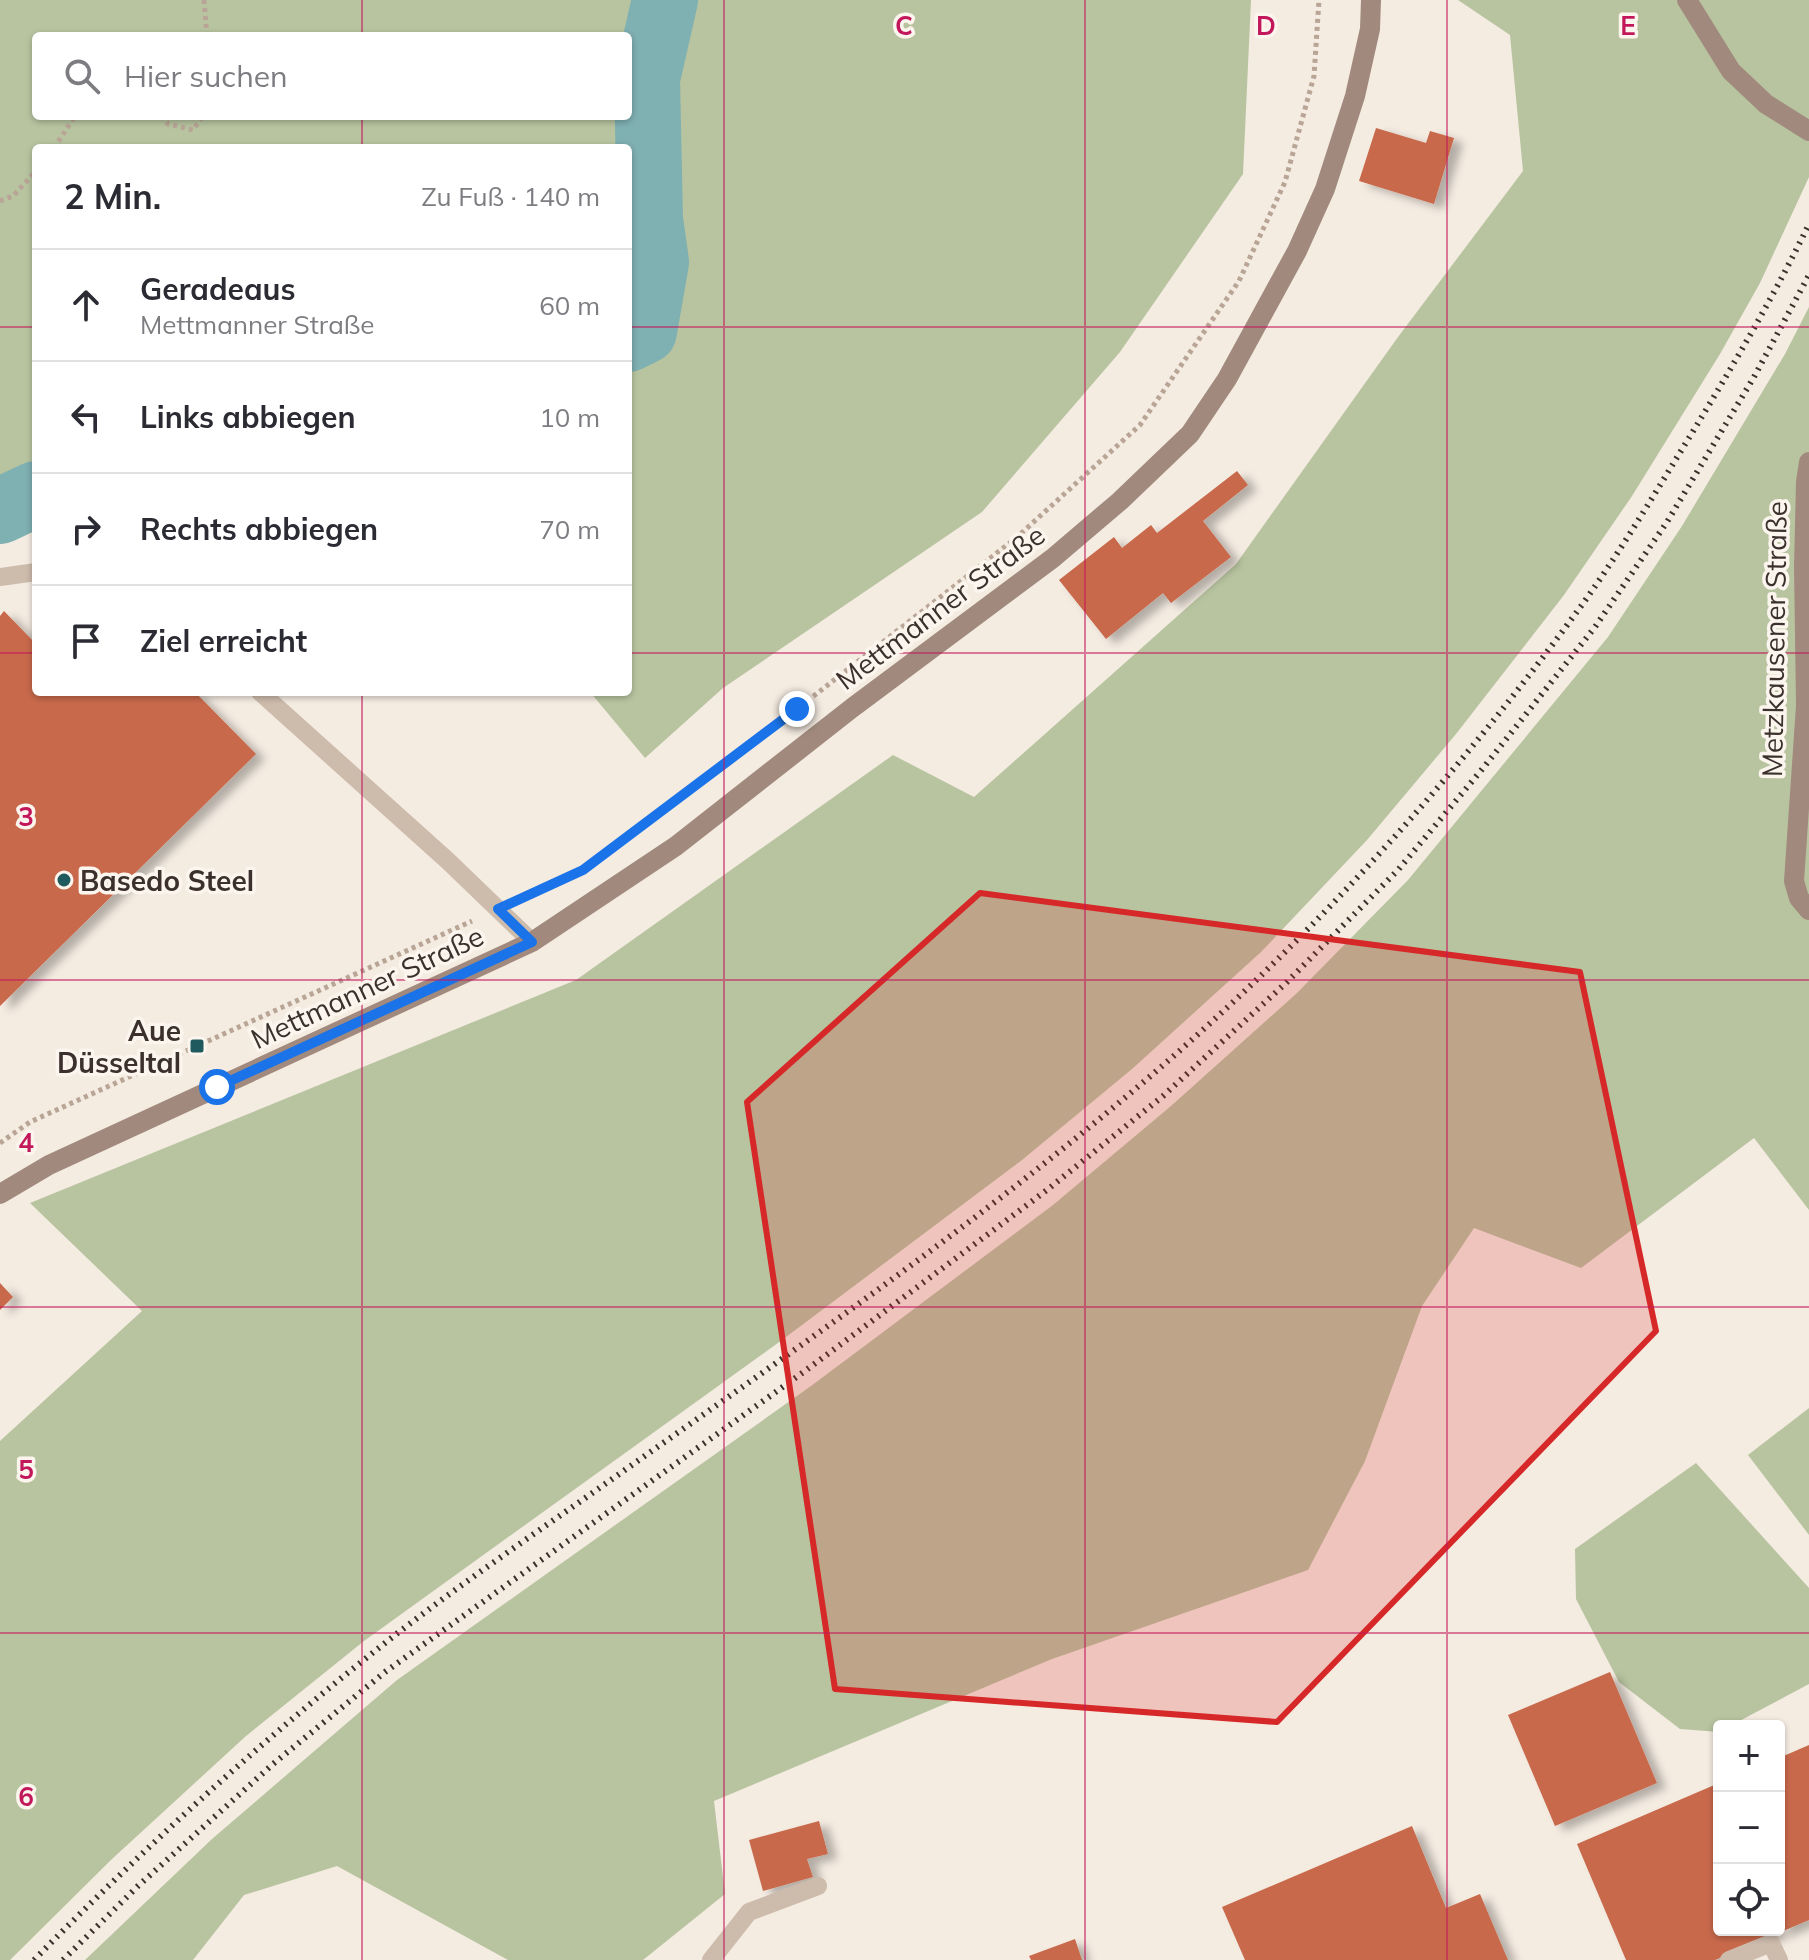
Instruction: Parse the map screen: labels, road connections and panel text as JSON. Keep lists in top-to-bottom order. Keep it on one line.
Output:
{"streets":{"main road":["Mettmanner Straße","Metzkausener Straße"]},"places":{"other":["Basedo Steel"],"transit":["Aue Düsseltal"]},"page":{"search":"Hier suchen","heading":["2 Min.","Zu Fuß · 140 m"],"list":[["Geradeaus","Mettmanner Straße","60 m"],["Links abbiegen","10 m"],["Rechts abbiegen","70 m"],"Ziel erreicht"],"map_buttons":["+","−"]},"grid":{"columns":["C","D","E"],"rows":["3","4","5","6"]}}
